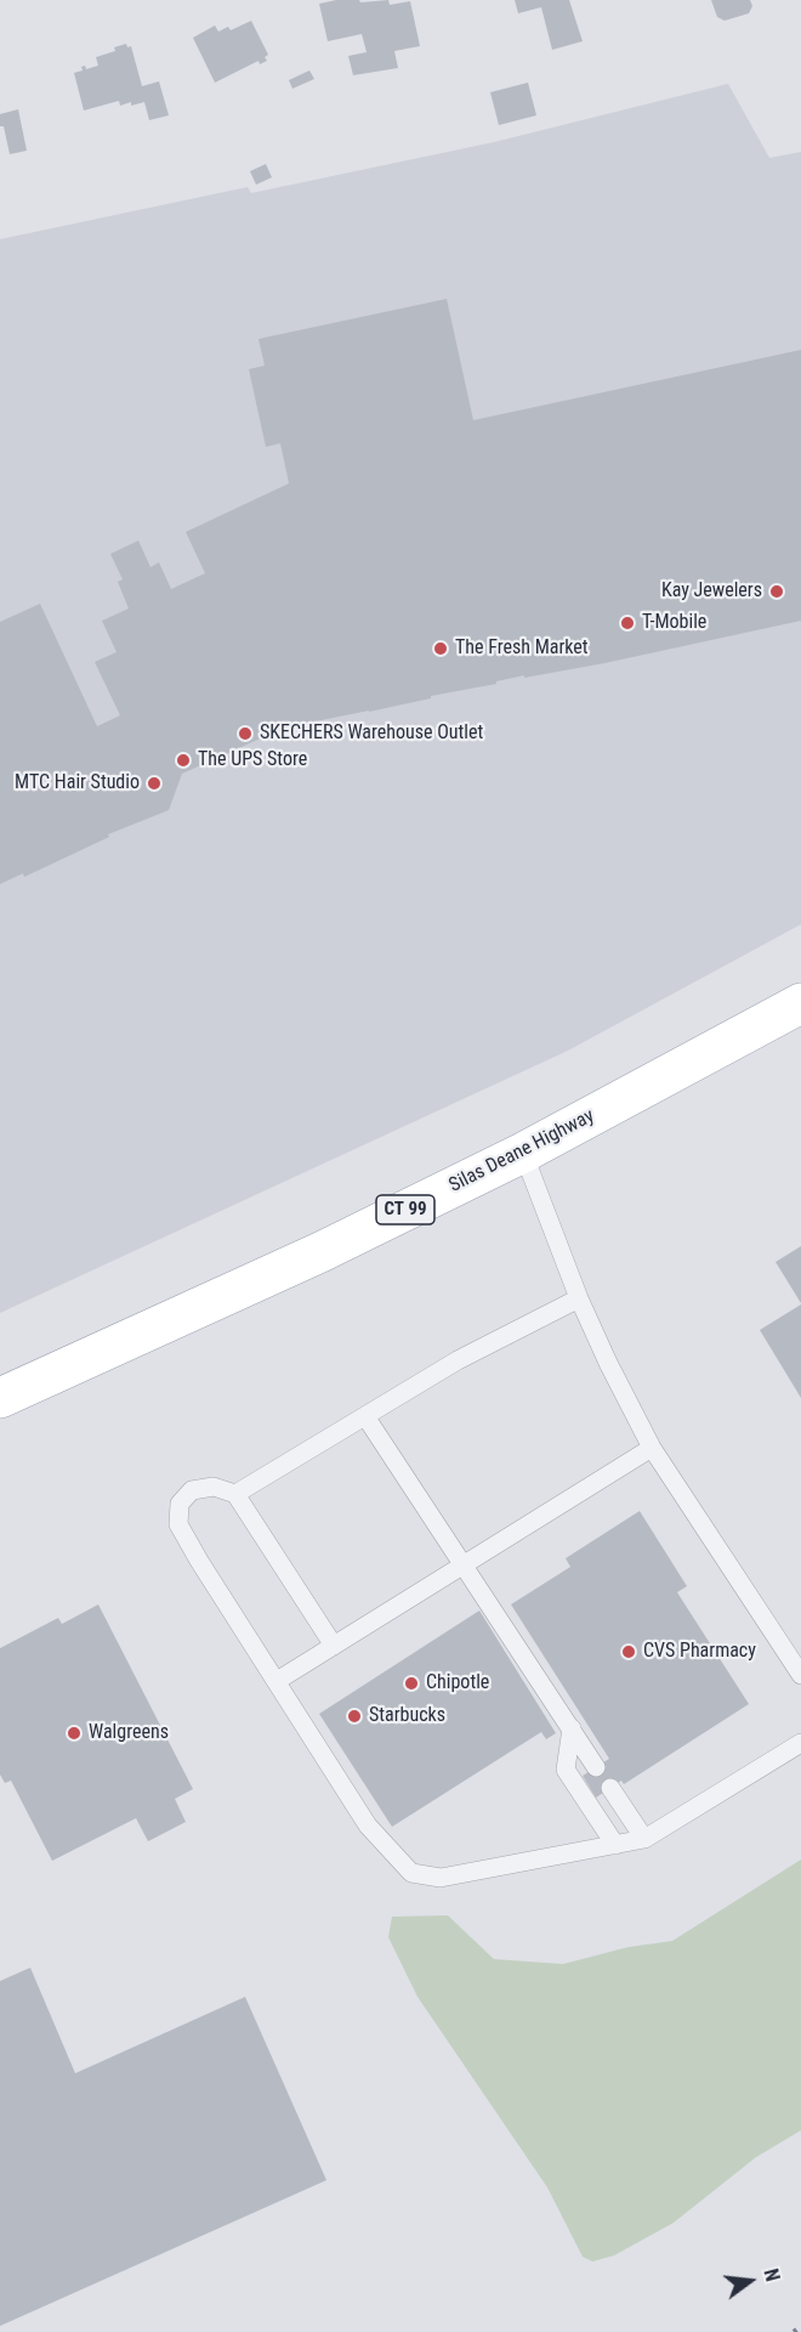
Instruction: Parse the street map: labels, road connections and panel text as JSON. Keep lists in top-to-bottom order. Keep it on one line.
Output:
{"streets":{"main road":["Silas Deane Highway","CT 99"]},"places":["Kay Jewelers","T-Mobile","The Fresh Market","SKECHERS Warehouse Outlet","The UPS Store","MTC Hair Studio","CVS Pharmacy","Chipotle","Starbucks","Walgreens"],"north":"right"}
